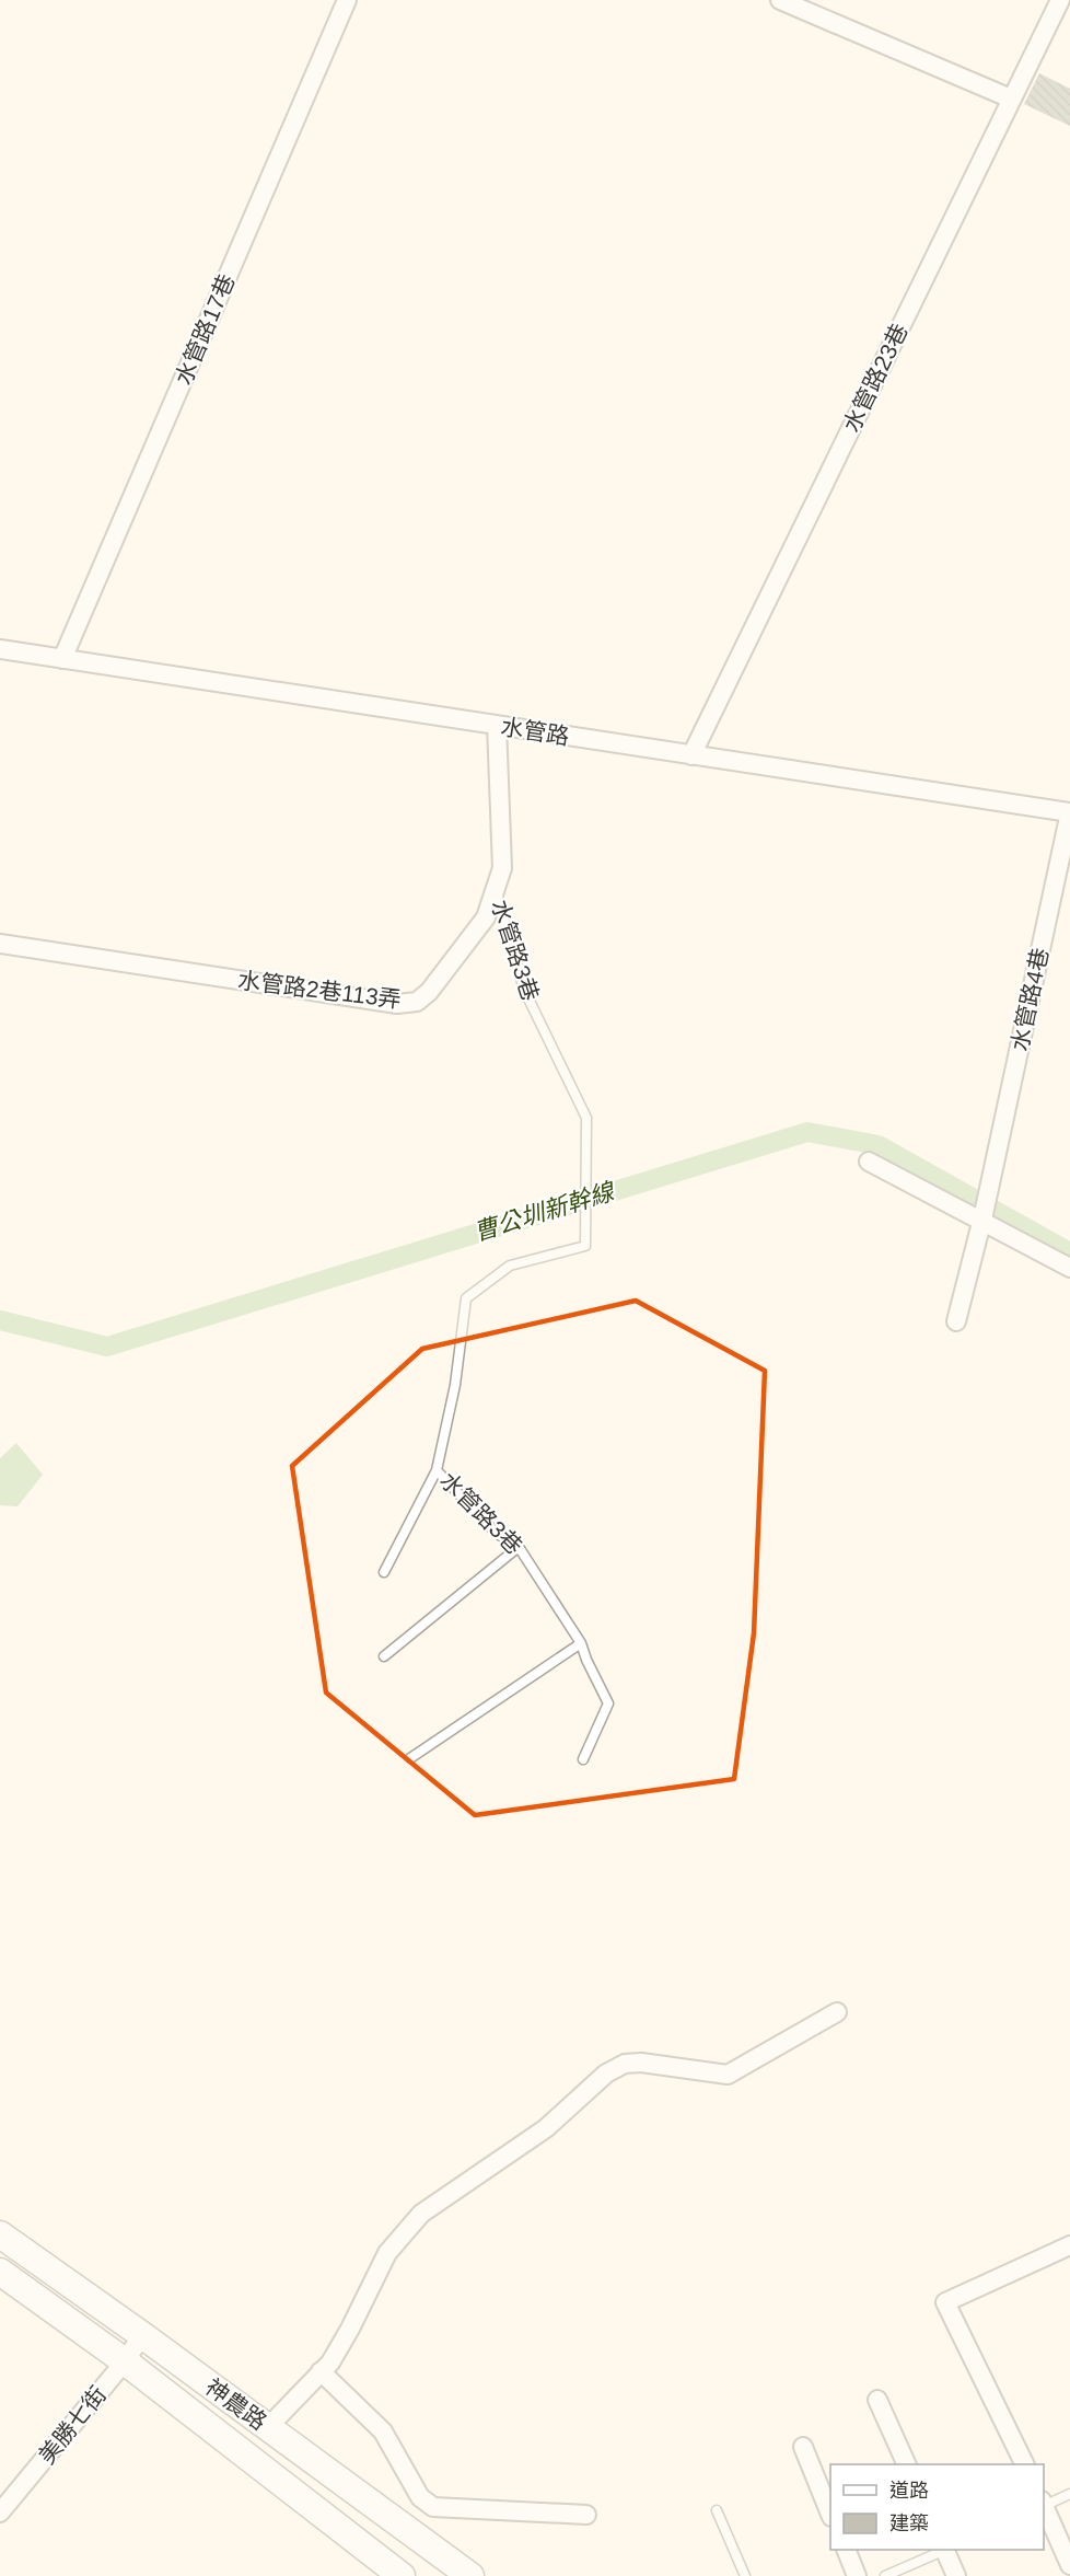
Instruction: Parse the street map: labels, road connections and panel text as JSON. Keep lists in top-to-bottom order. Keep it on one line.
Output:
{"streets":{"street":["水管路17巷","水管路23巷","水管路","水管路2巷113弄","水管路4巷","神農路","美勝七街"],"lane":["水管路3巷"]},"crossings":[["水管路17巷","水管路"],["水管路23巷","水管路"],["水管路","水管路2巷113弄"],["水管路","水管路4巷"],["水管路3巷","水管路2巷113弄"],["神農路","美勝七街"]],"water":["曹公圳新幹線"],"legend":["道路","建築"]}
